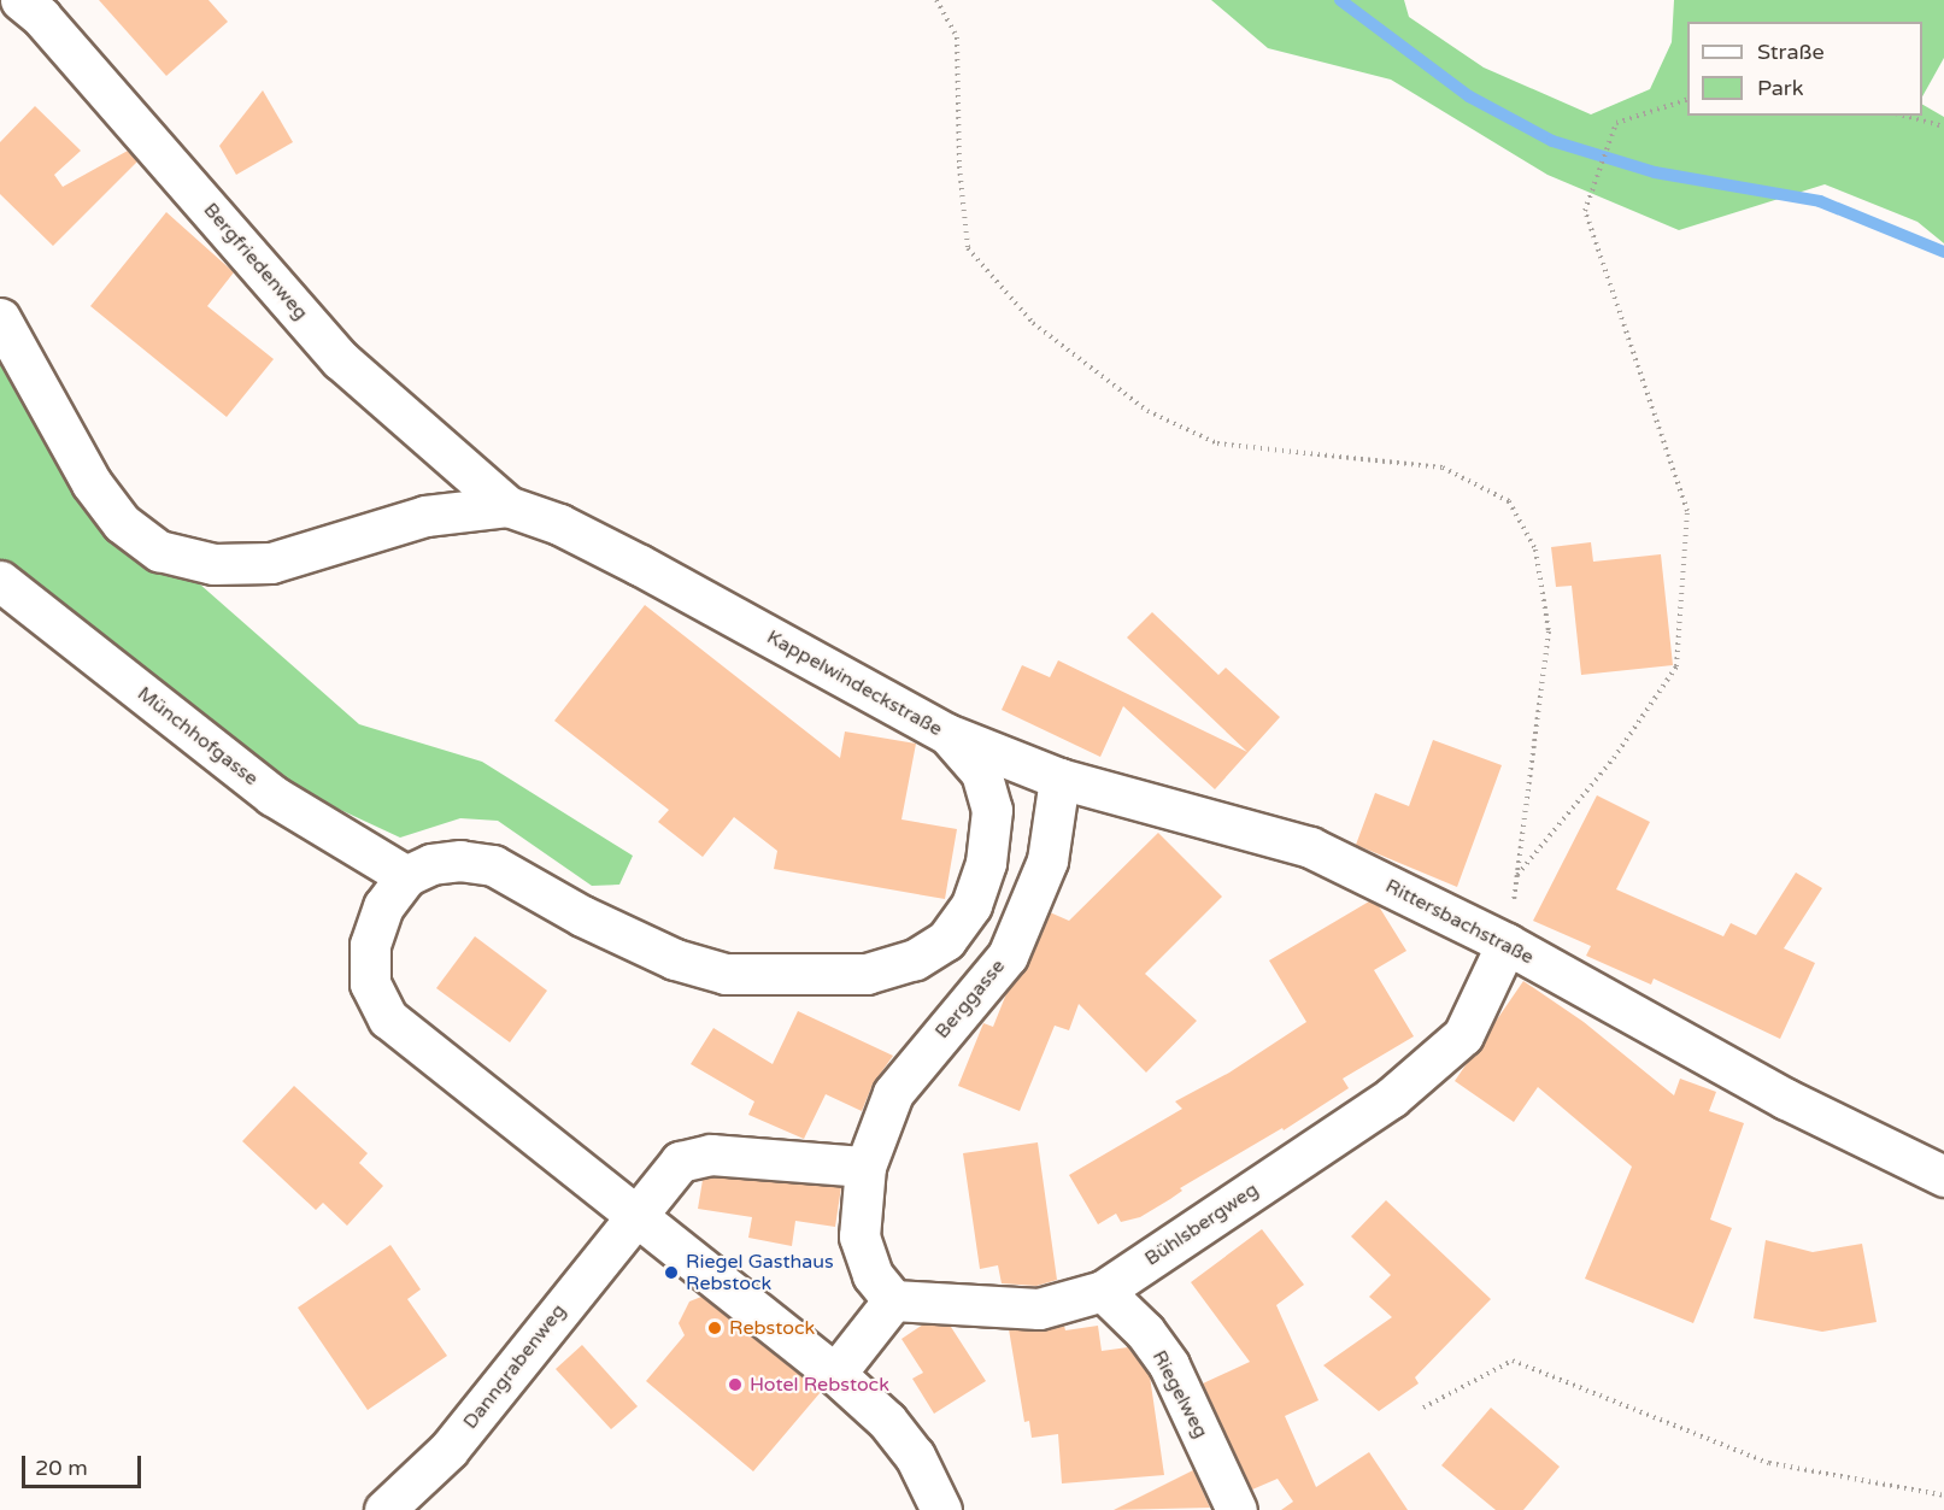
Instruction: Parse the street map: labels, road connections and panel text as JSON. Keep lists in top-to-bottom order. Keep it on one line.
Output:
{"streets":{"street":["Bergfriedenweg","Kappelwindeckstraße","Münchhofgasse","Rittersbachstraße","Berggasse","Bühlsbergweg","Danngrabenweg","Riegelweg"]},"crossings":[["Bergfriedenweg","Kappelwindeckstraße"],["Kappelwindeckstraße","Münchhofgasse"],["Kappelwindeckstraße","Rittersbachstraße"],["Rittersbachstraße","Berggasse"],["Rittersbachstraße","Bühlsbergweg"],["Berggasse","Bühlsbergweg"],["Bühlsbergweg","Riegelweg"]],"places":["Riegel Gasthaus Rebstock","Rebstock","Hotel Rebstock"],"legend":["Straße","Park"],"scale_bar":"20 m"}
